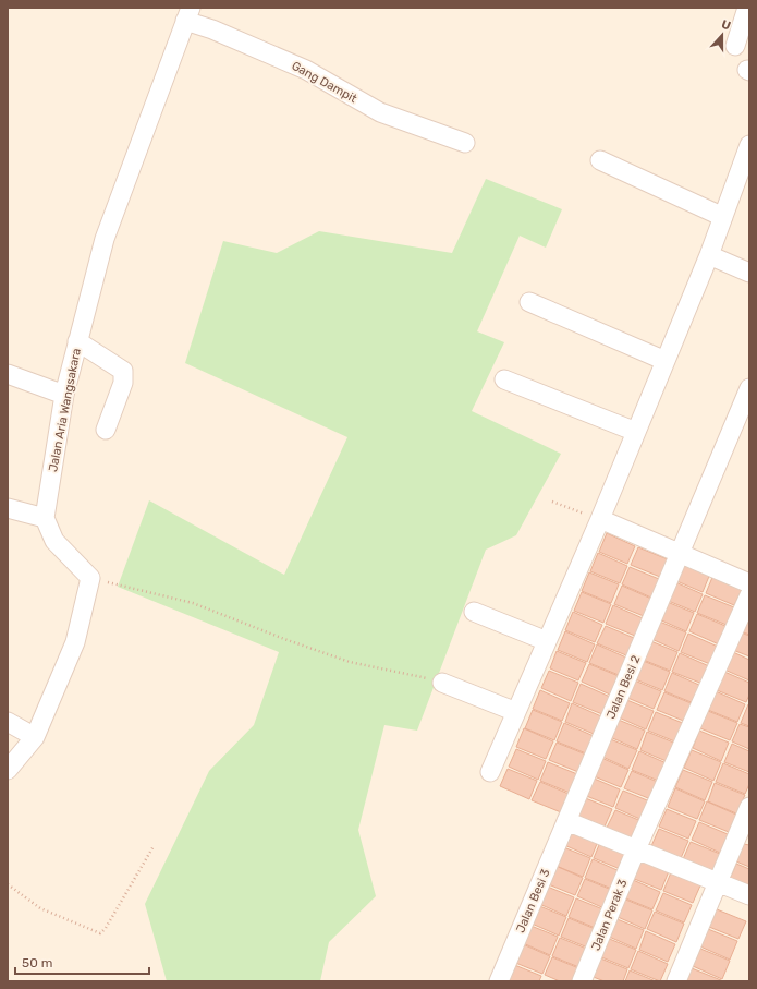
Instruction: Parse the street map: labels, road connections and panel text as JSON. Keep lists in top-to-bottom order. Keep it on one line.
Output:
{"streets":{"street":["Gang Dampit","Jalan Aria Wangsakara","Jalan Besi 2","Jalan Besi 3","Jalan Perak 3"]},"crossings":[["Gang Dampit","Jalan Aria Wangsakara"],["Jalan Besi 2","Jalan Besi 3"]],"scale_bar":"50 m","north":"top"}
